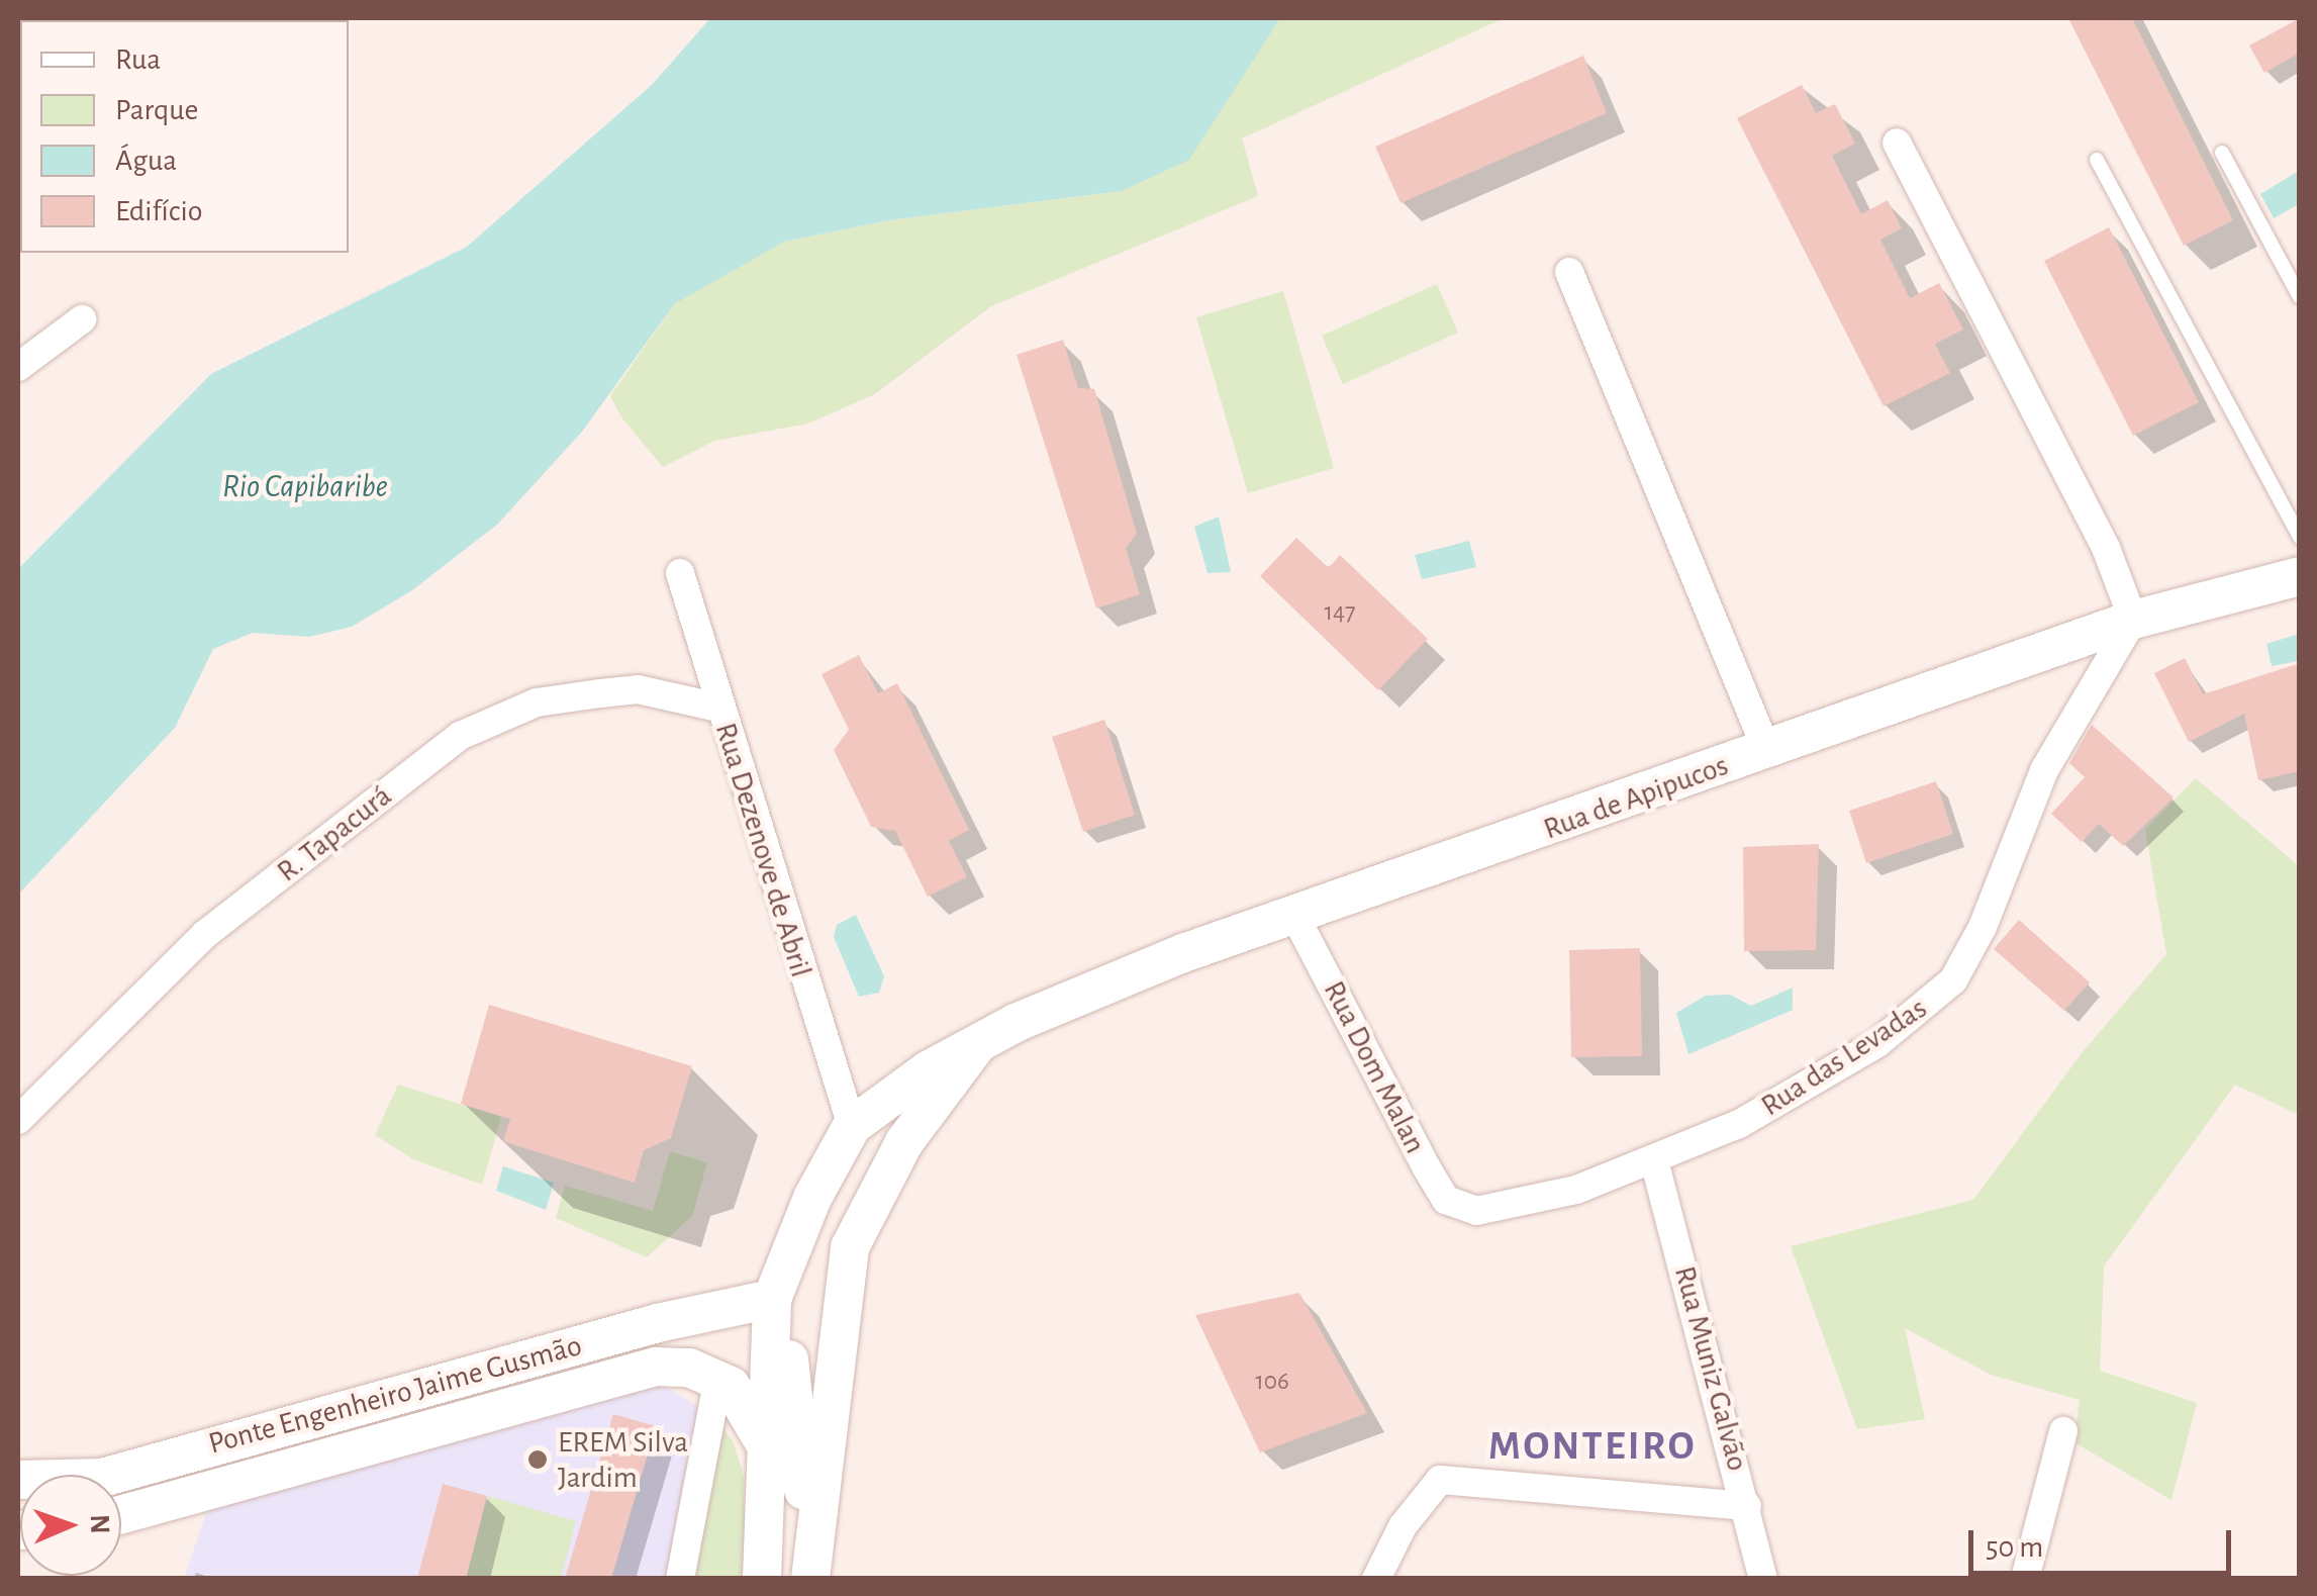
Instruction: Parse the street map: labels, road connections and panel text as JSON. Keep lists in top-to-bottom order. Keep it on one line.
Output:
{"streets":{"main road":["Rua de Apipucos","Ponte Engenheiro Jaime Gusmão"],"street":["R. Tapacurá","Rua Dezenove de Abril","Rua das Levadas","Rua Dom Malan","Rua Muniz Galvão"]},"crossings":[["Rua de Apipucos","Rua Dezenove de Abril"],["Rua de Apipucos","Rua das Levadas"],["Rua de Apipucos","Rua Dom Malan"],["R. Tapacurá","Rua Dezenove de Abril"],["Rua das Levadas","Rua Dom Malan"],["Rua das Levadas","Rua Muniz Galvão"]],"districts":["MONTEIRO"],"water":["Rio Capibaribe"],"places":["EREM Silva Jardim"],"house_numbers":["147","106"],"legend":["Rua","Parque","Água","Edifício"],"scale_bar":"50 m","north":"right"}
